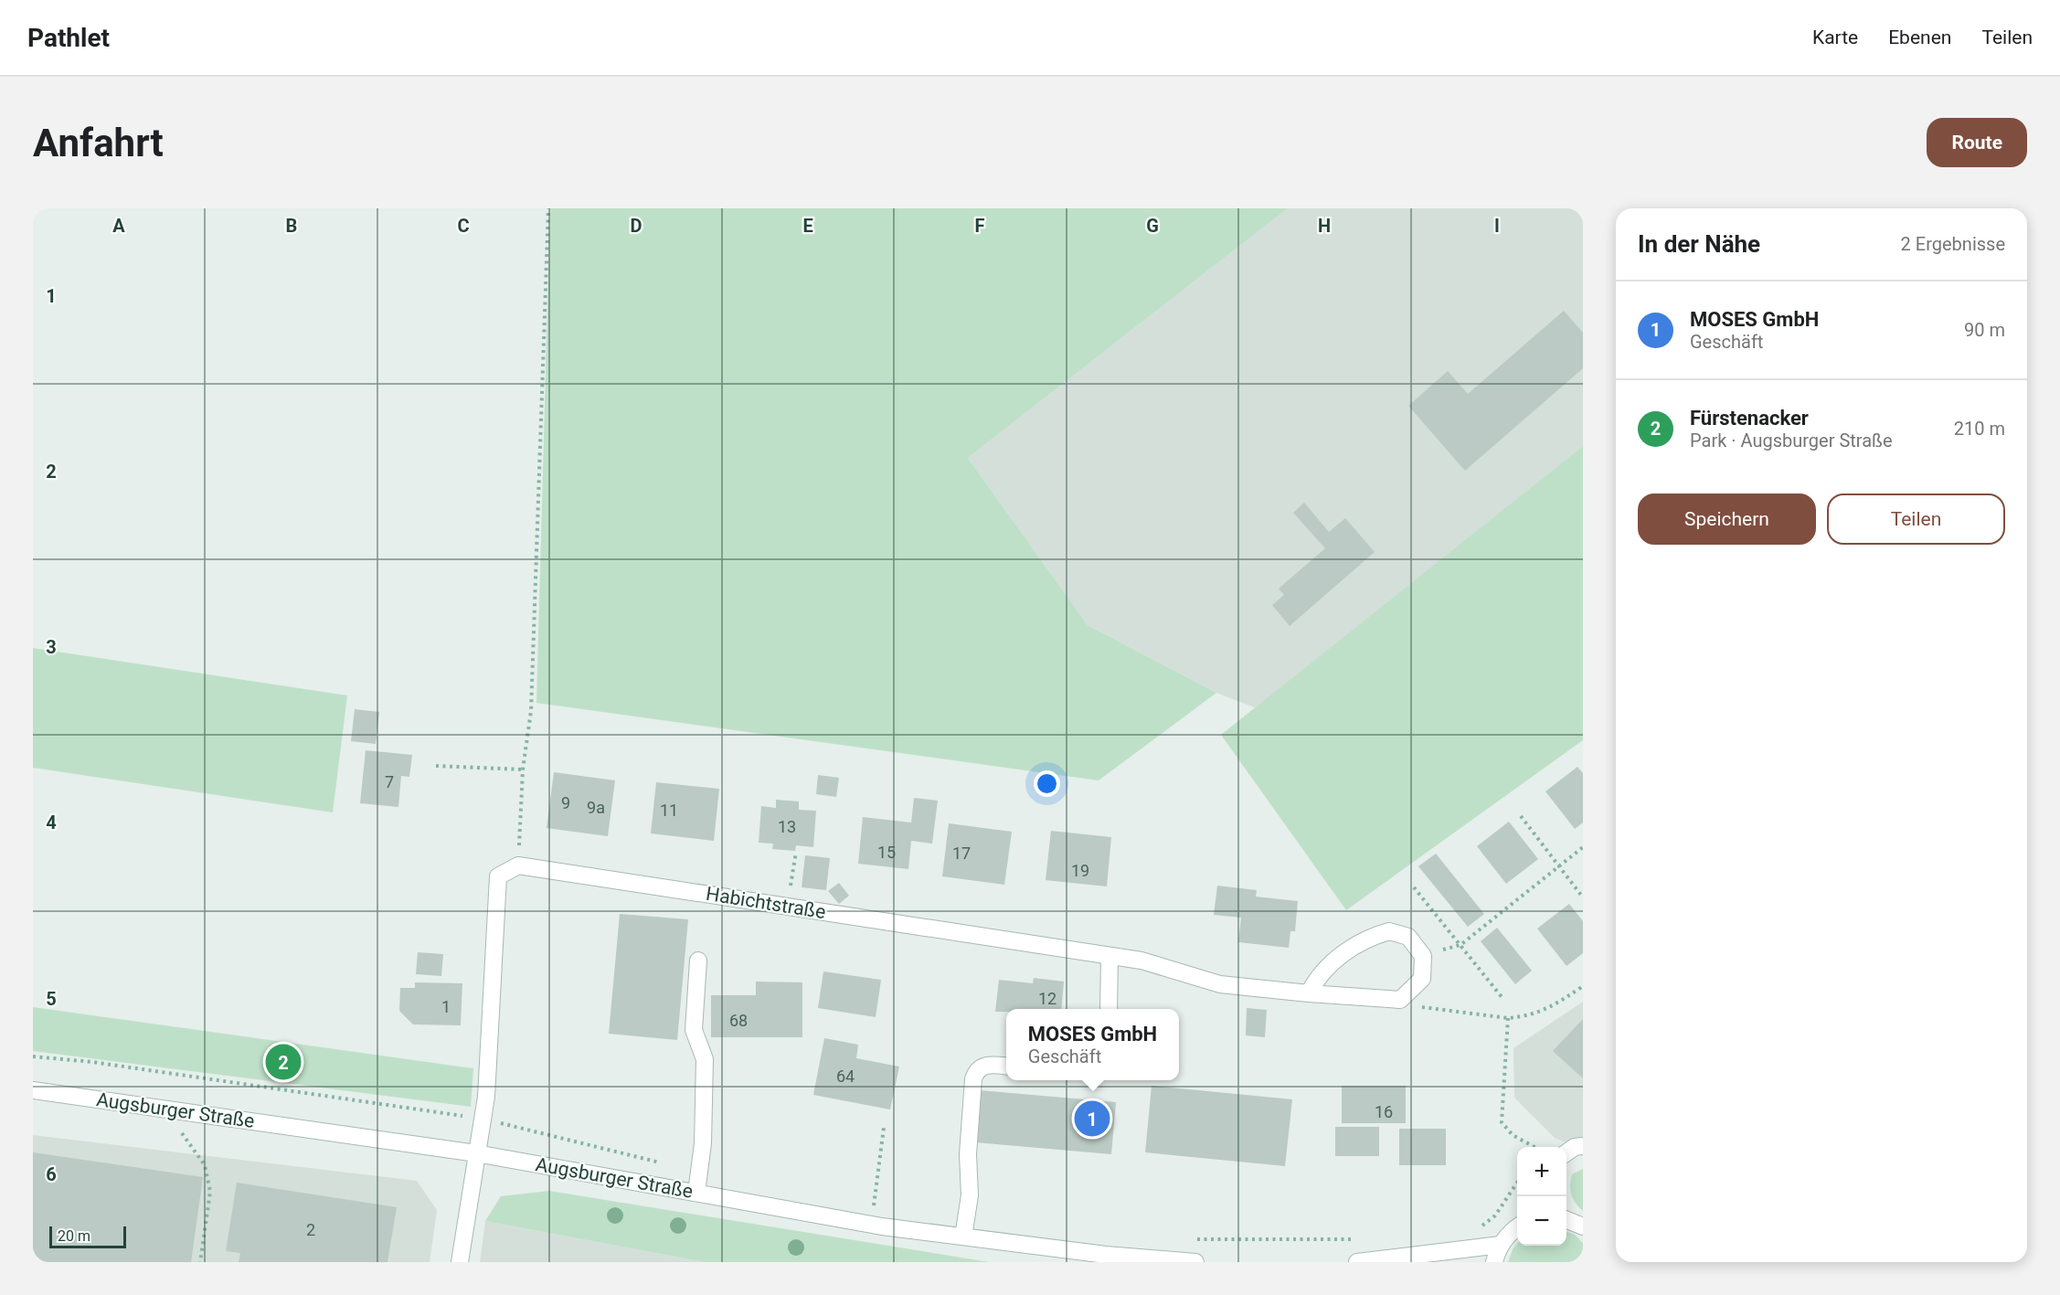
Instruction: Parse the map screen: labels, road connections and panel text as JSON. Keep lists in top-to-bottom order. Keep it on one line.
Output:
{"streets":{"street":["Habichtstraße","Augsburger Straße"]},"house_numbers":["7","9","9a","11","13","15","17","19","12","1","68","64","16","2"],"scale_bar":"20 m","page":{"header":"Pathlet","nav":["Karte","Ebenen","Teilen"],"buttons":["Route",["Speichern","Teilen"]],"title":"Anfahrt","heading":["In der Nähe","2 Ergebnisse"],"list":[{"mark":"1","name":"MOSES GmbH","note":"Geschäft","value":"90 m"},{"mark":"2","name":"Fürstenacker","note":"Park · Augsburger Straße","value":"210 m"}],"popup":["MOSES GmbH","Geschäft"],"pins":["2","1"],"map_buttons":["+","−"],"scale":"20 m"},"grid":{"columns":["A","B","C","D","E","F","G","H","I"],"rows":["1","2","3","4","5","6"]}}
